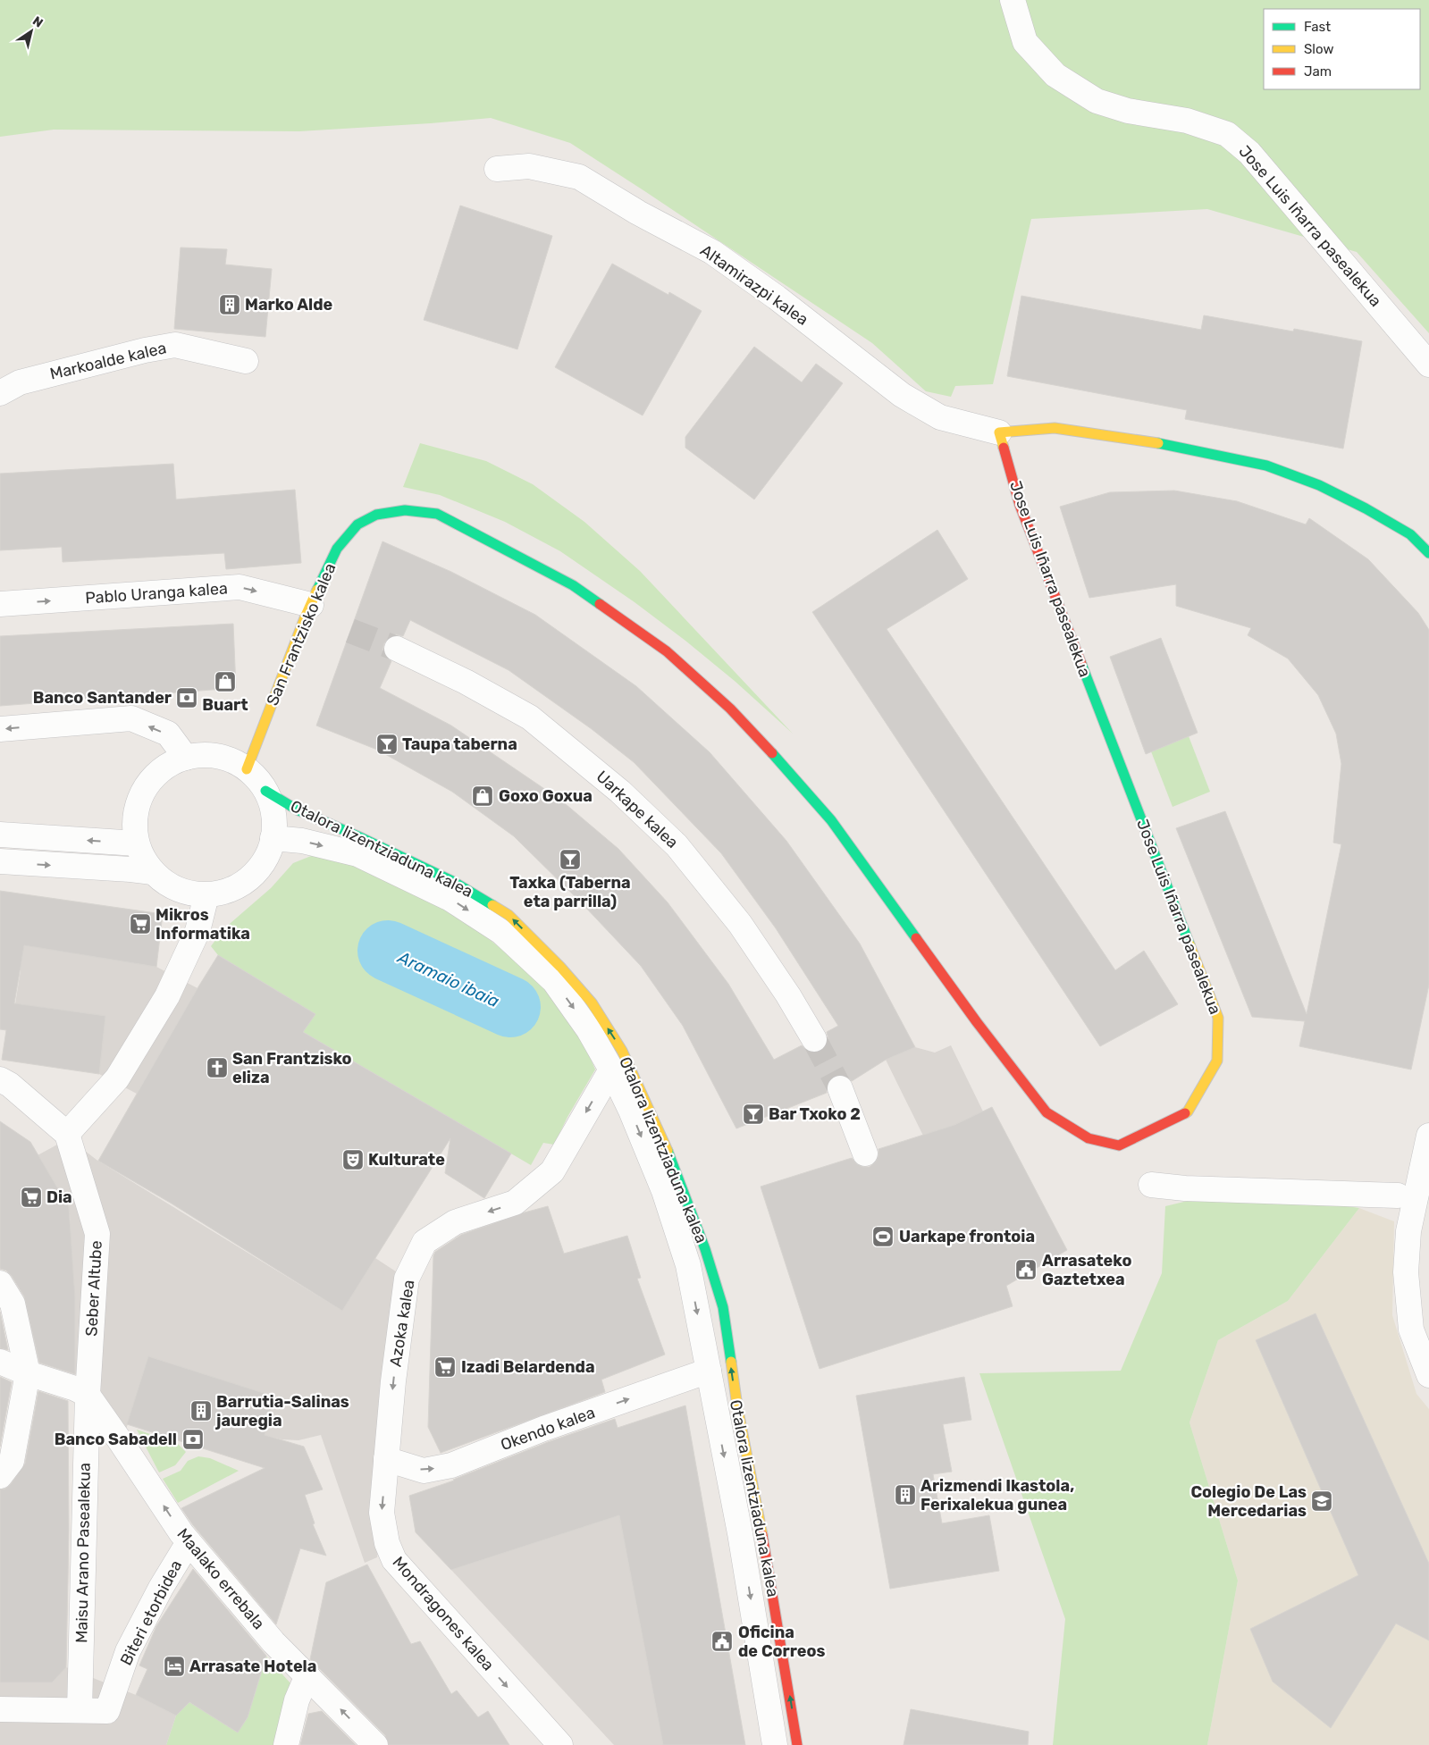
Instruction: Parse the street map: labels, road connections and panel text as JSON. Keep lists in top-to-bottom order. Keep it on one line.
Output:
{"streets":{"street":["Jose Luis Iñarra pasealekua","Altamirazpi kalea","Markoalde kalea","Pablo Uranga kalea","San Frantzisko kalea","Uarkape kalea","Otalora lizentziaduna kalea","Seber Altube","Azoka kalea","Okendo kalea","Maisu Arano Pasealekua","Maalako errebala","Biteri etorbidea","Mondragones kalea"]},"crossings":[["Jose Luis Iñarra pasealekua","Altamirazpi kalea"],["Jose Luis Iñarra pasealekua","San Frantzisko kalea"],["Pablo Uranga kalea","San Frantzisko kalea"],["San Frantzisko kalea","Otalora lizentziaduna kalea"],["Otalora lizentziaduna kalea","Azoka kalea"],["Otalora lizentziaduna kalea","Okendo kalea"],["Seber Altube","Maisu Arano Pasealekua"],["Seber Altube","Maalako errebala"],["Azoka kalea","Okendo kalea"],["Azoka kalea","Mondragones kalea"],["Okendo kalea","Mondragones kalea"],["Maisu Arano Pasealekua","Maalako errebala"],["Maisu Arano Pasealekua","Biteri etorbidea"],["Maalako errebala","Biteri etorbidea"]],"one_way":["Azoka kalea","Okendo kalea","Maalako errebala","Mondragones kalea"],"water":["Aramaio ibaia"],"places":{"building":["Marko Alde","Barrutia-Salinas jauregia","Arizmendi Ikastola, Ferixalekua gunea"],"shop":["Buart","Goxo Goxua"],"bank":["Banco Santander","Banco Sabadell"],"bar":["Taupa taberna","Taxka (Taberna eta parrilla)","Bar Txoko 2"],"supermarket":["Mikros Informatika","Dia","Izadi Belardenda"],"church":["San Frantzisko eliza"],"theatre":["Kulturate"],"sports":["Uarkape frontoia"],"public building":["Arrasateko Gaztetxea","Oficina de Correos"],"school or university":["Colegio De Las Mercedarias"],"hotel":["Arrasate Hotela"]},"legend":["Fast","Slow","Jam"],"north":"top right"}
